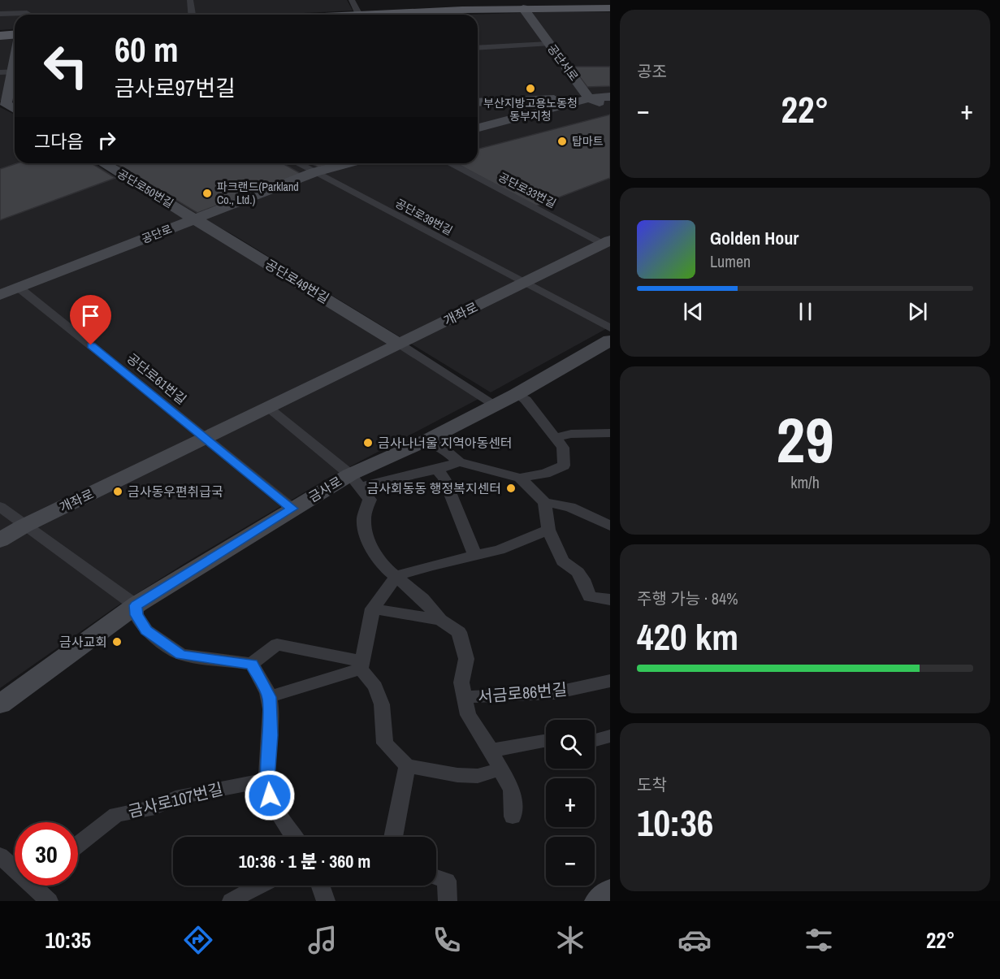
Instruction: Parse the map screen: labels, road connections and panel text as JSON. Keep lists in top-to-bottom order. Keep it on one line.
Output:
{"streets":{"street":["공단서로","공단로50번길","공단로33번길","공단로39번길","공단로","공단로49번길","개좌로","공단로61번길","금사로","서금로86번길","금사로107번길"]},"crossings":[["공단로50번길","공단로"],["공단로50번길","공단로49번길"],["공단로33번길","개좌로"],["공단로39번길","공단로"],["공단로39번길","개좌로"],["공단로","공단로49번길"],["공단로","공단로61번길"],["공단로49번길","개좌로"],["개좌로","공단로61번길"]],"places":["부산지방고용노동청 동부지청","탑마트","파크랜드(Parkland Co., Ltd.)","금사나너울 지역아동센터","금사회동동 행정복지센터","금사동우편취급국","금사교회"],"page":{"tile":["공조",["29","km/h"],["주행 가능 · 84%","420 km"],["도착","10:36"]],"turn":["60 m","금사로97번길"],"heat":["−","22°","+"],"then":"그다음","song":["Golden Hour","Lumen"],"map_buttons":["+","−"],"limit":"30","trip":"10:36 · 1 분 · 360 m","tabs":["10:35","22°"]}}
